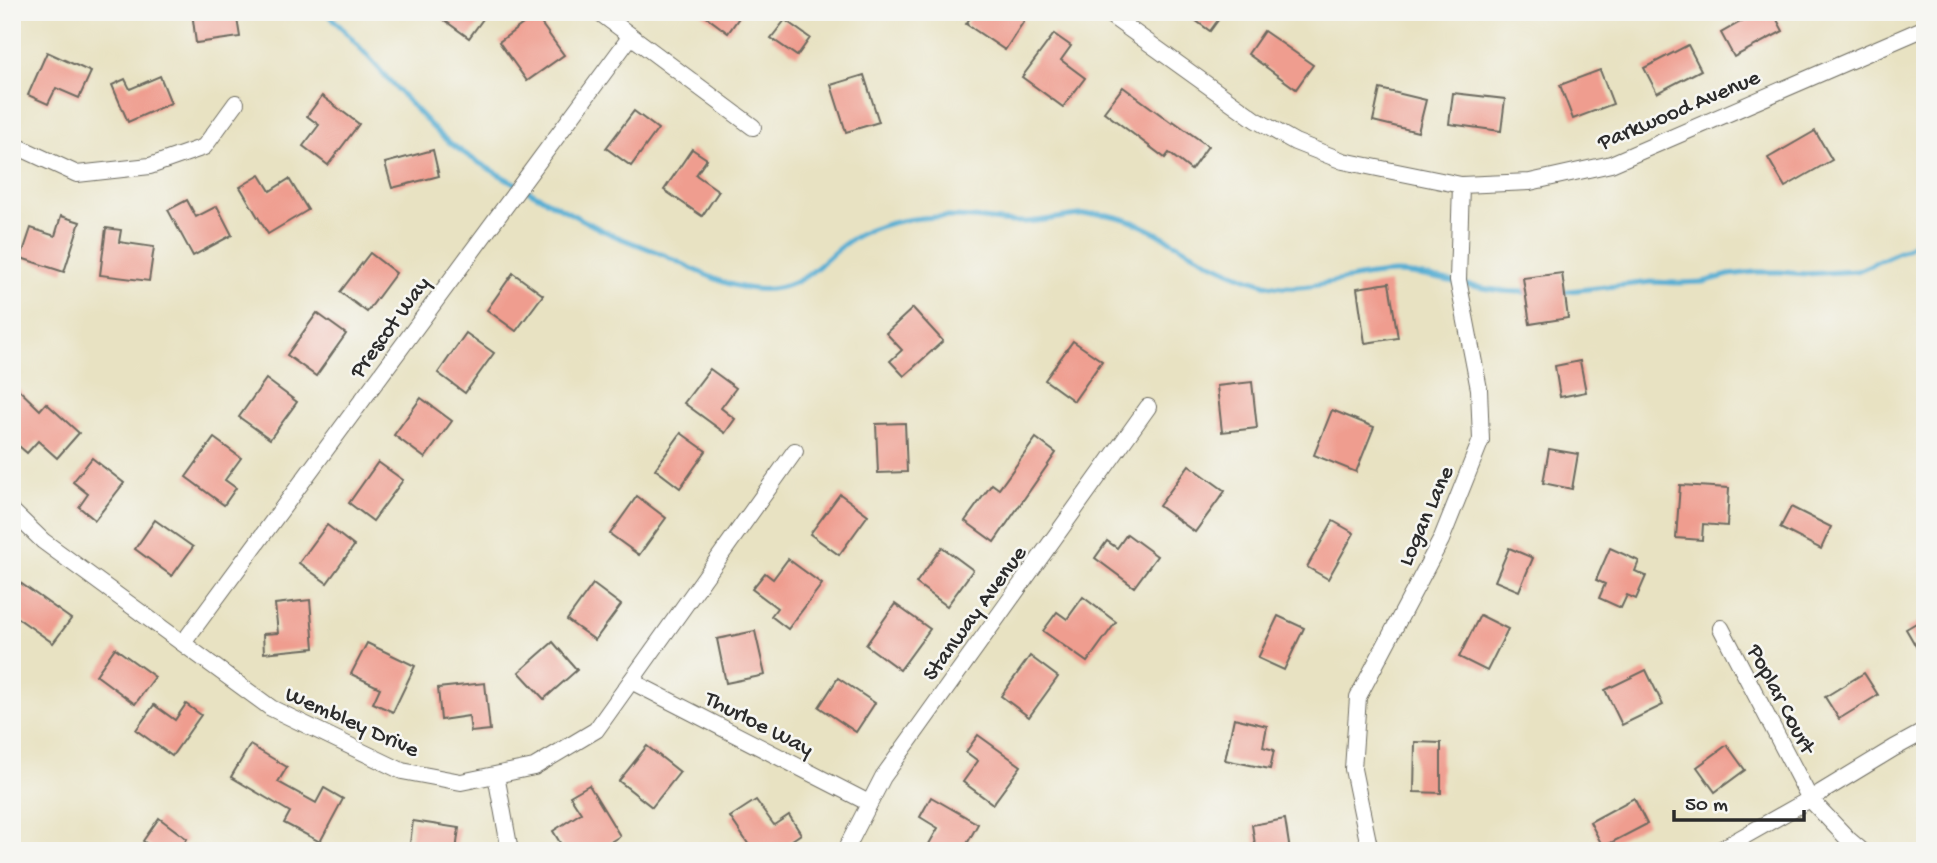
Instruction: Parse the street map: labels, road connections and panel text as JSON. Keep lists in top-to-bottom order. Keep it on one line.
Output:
{"streets":{"street":["Parkwood Avenue","Prescot Way","Logan Lane","Stanway Avenue","Poplar Court","Wembley Drive","Thurloe Way"]},"crossings":[["Parkwood Avenue","Logan Lane"],["Prescot Way","Wembley Drive"],["Stanway Avenue","Thurloe Way"],["Wembley Drive","Thurloe Way"]],"scale_bar":"50 m"}
